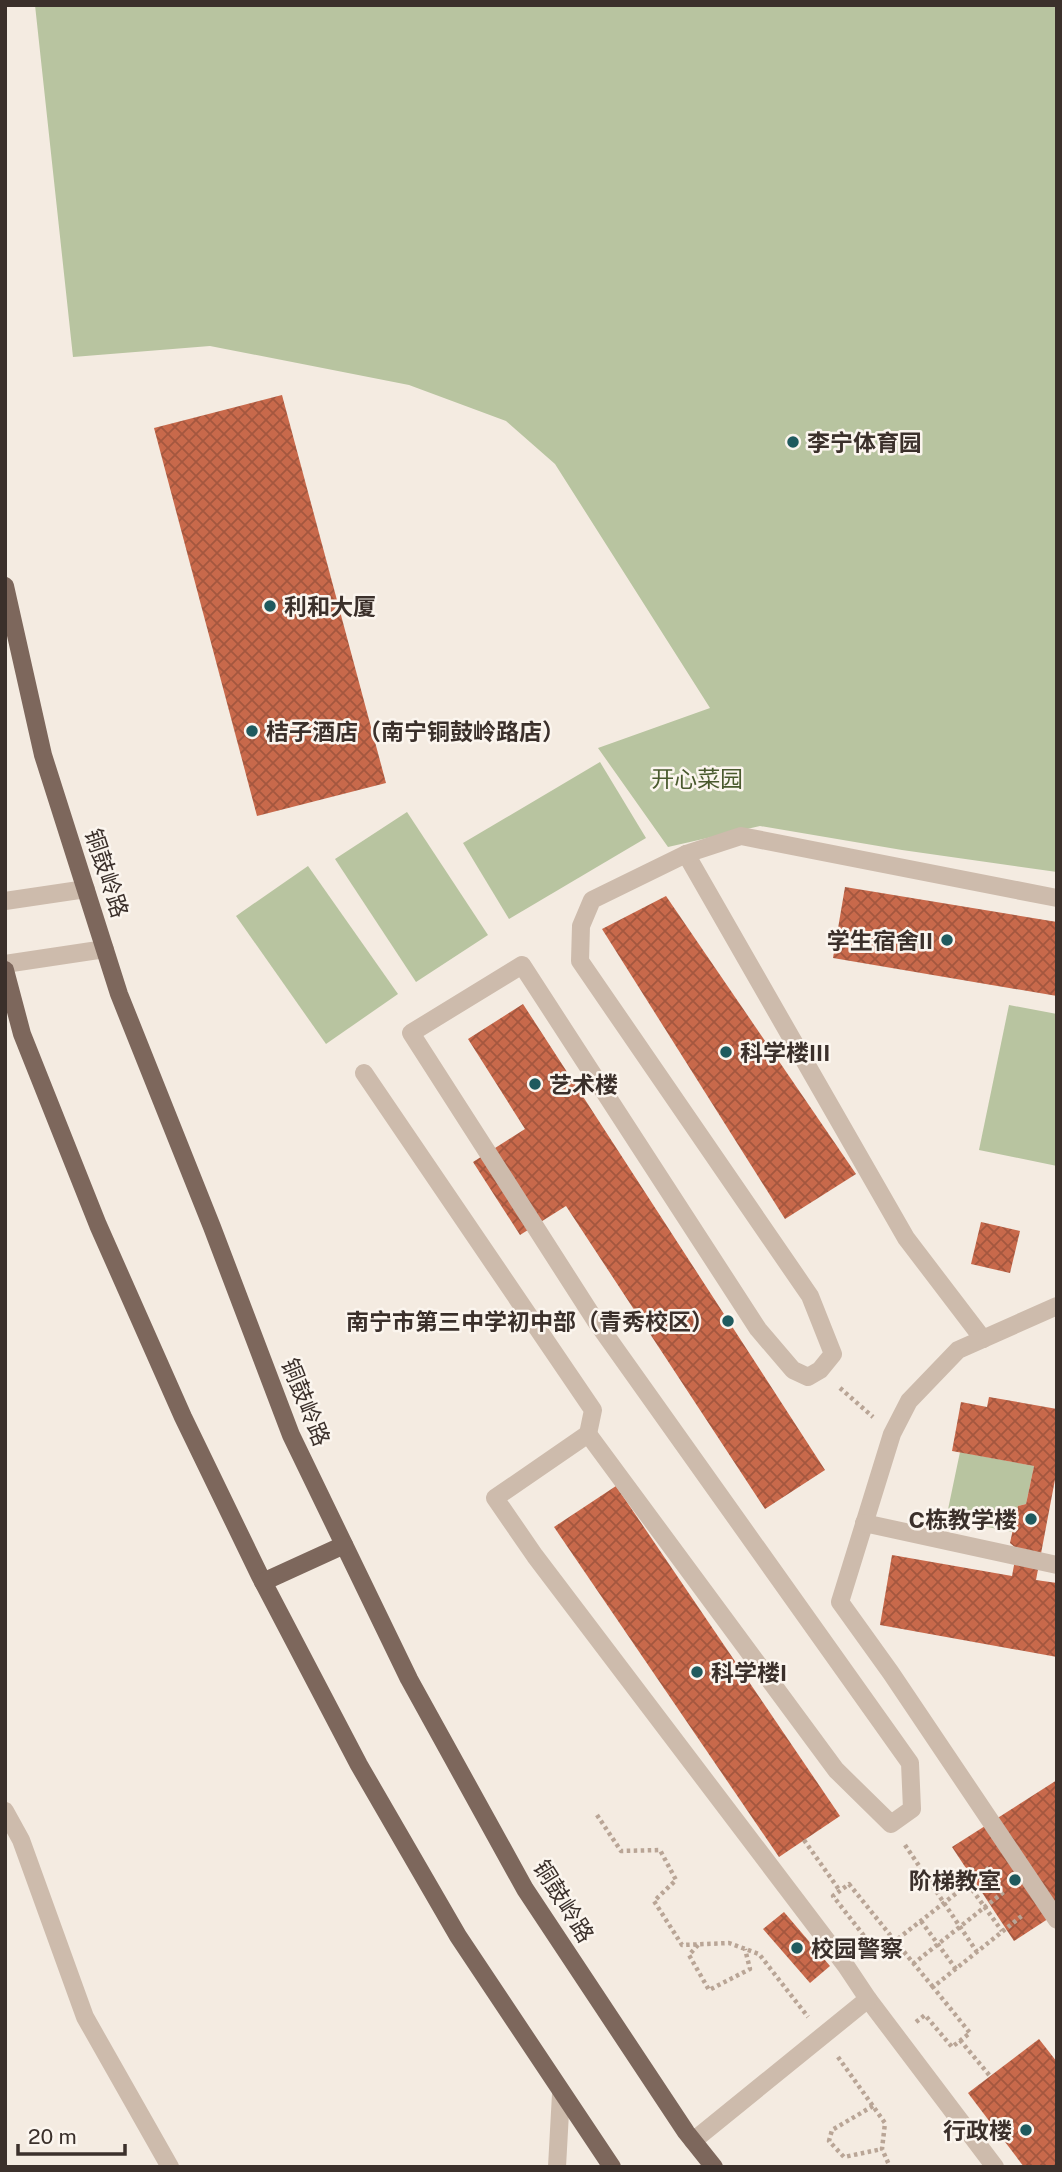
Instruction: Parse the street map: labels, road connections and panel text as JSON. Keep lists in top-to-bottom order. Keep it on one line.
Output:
{"streets":{"main road":["铜鼓岭路"]},"parks":["开心菜园"],"places":["李宁体育园","利和大厦","桔子酒店（南宁铜鼓岭路店）","学生宿舍II","科学楼III","艺术楼","南宁市第三中学初中部（青秀校区）","C栋教学楼","科学楼I","阶梯教室","校园警察","行政楼"],"scale_bar":"20 m"}
